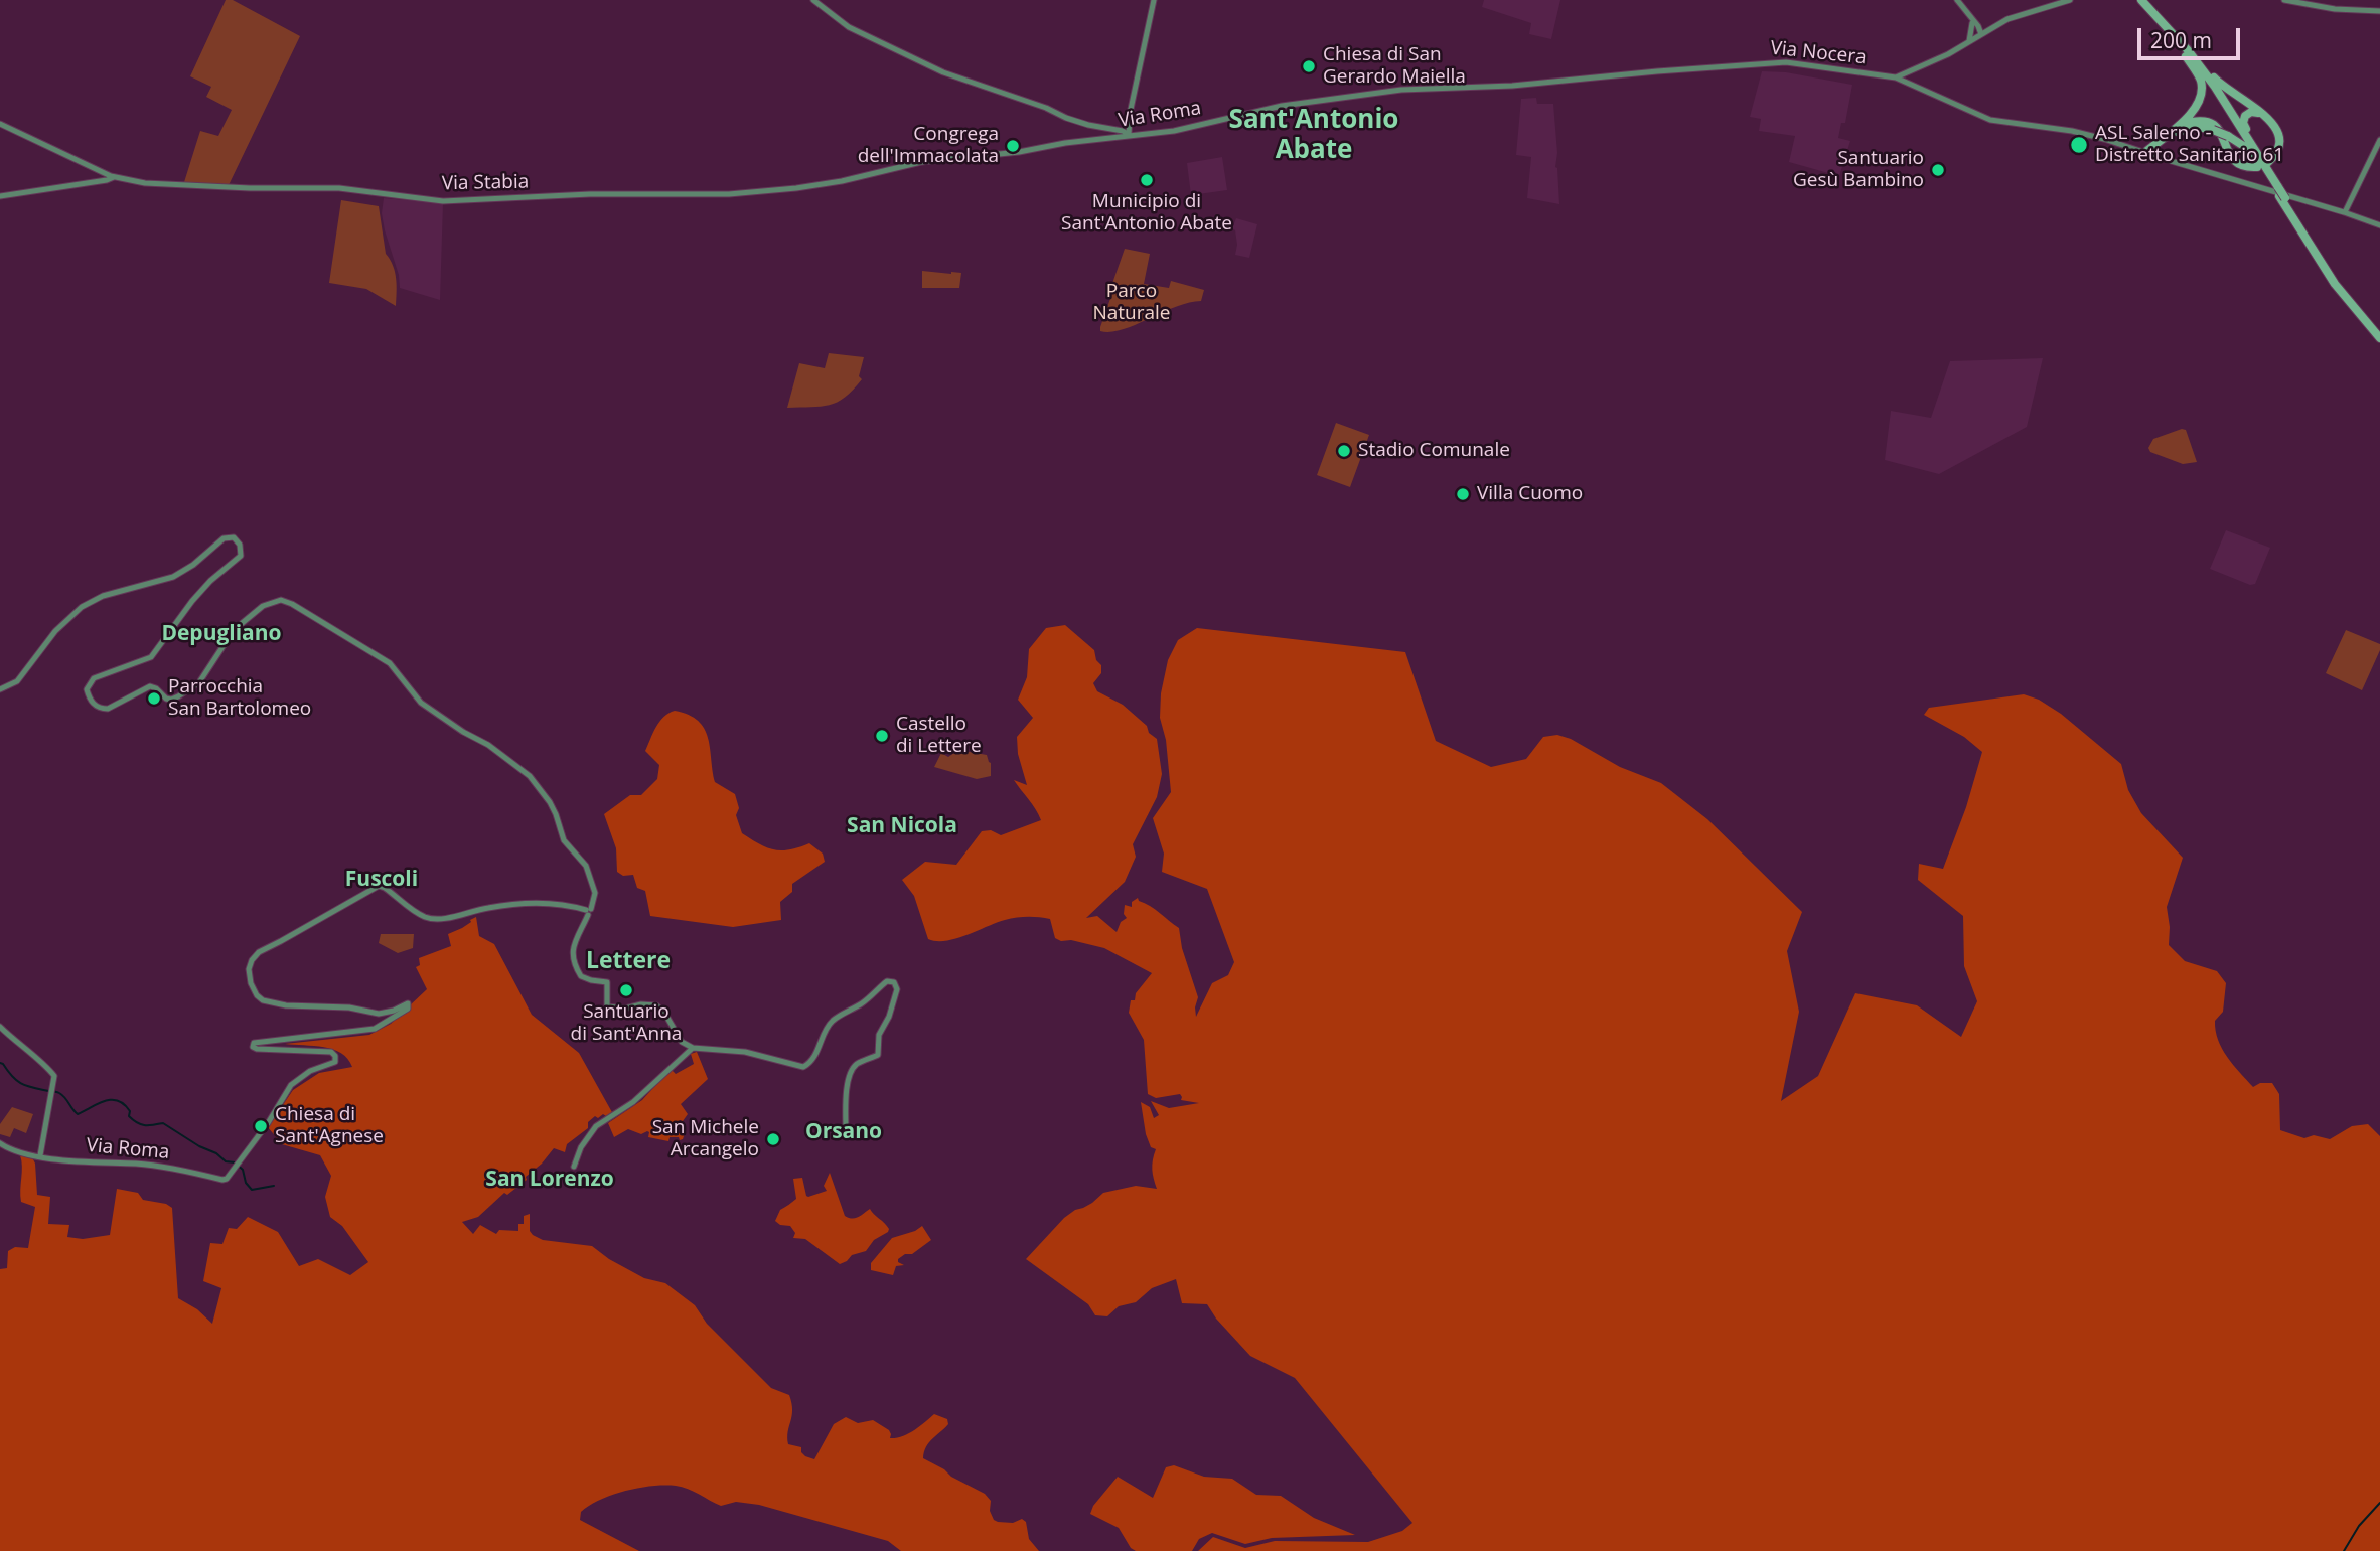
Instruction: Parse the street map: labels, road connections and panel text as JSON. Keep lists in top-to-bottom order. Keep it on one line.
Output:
{"streets":{"street":["Via Nocera","Via Roma","Via Stabia"]},"crossings":[["Via Nocera","Via Roma"],["Via Roma","Via Stabia"]],"districts":["Sant'Antonio Abate","Depugliano","San Nicola","Fuscoli","Lettere","Orsano","San Lorenzo"],"parks":["Parco Naturale"],"places":["Chiesa di San Gerardo Maiella","ASL Salerno - Distretto Sanitario 61","Congrega dell'Immacolata","Santuario Gesù Bambino","Municipio di Sant'Antonio Abate","Stadio Comunale","Villa Cuomo","Parrocchia San Bartolomeo","Castello di Lettere","Santuario di Sant'Anna","Chiesa di Sant'Agnese","San Michele Arcangelo"],"scale_bar":"200 m"}
